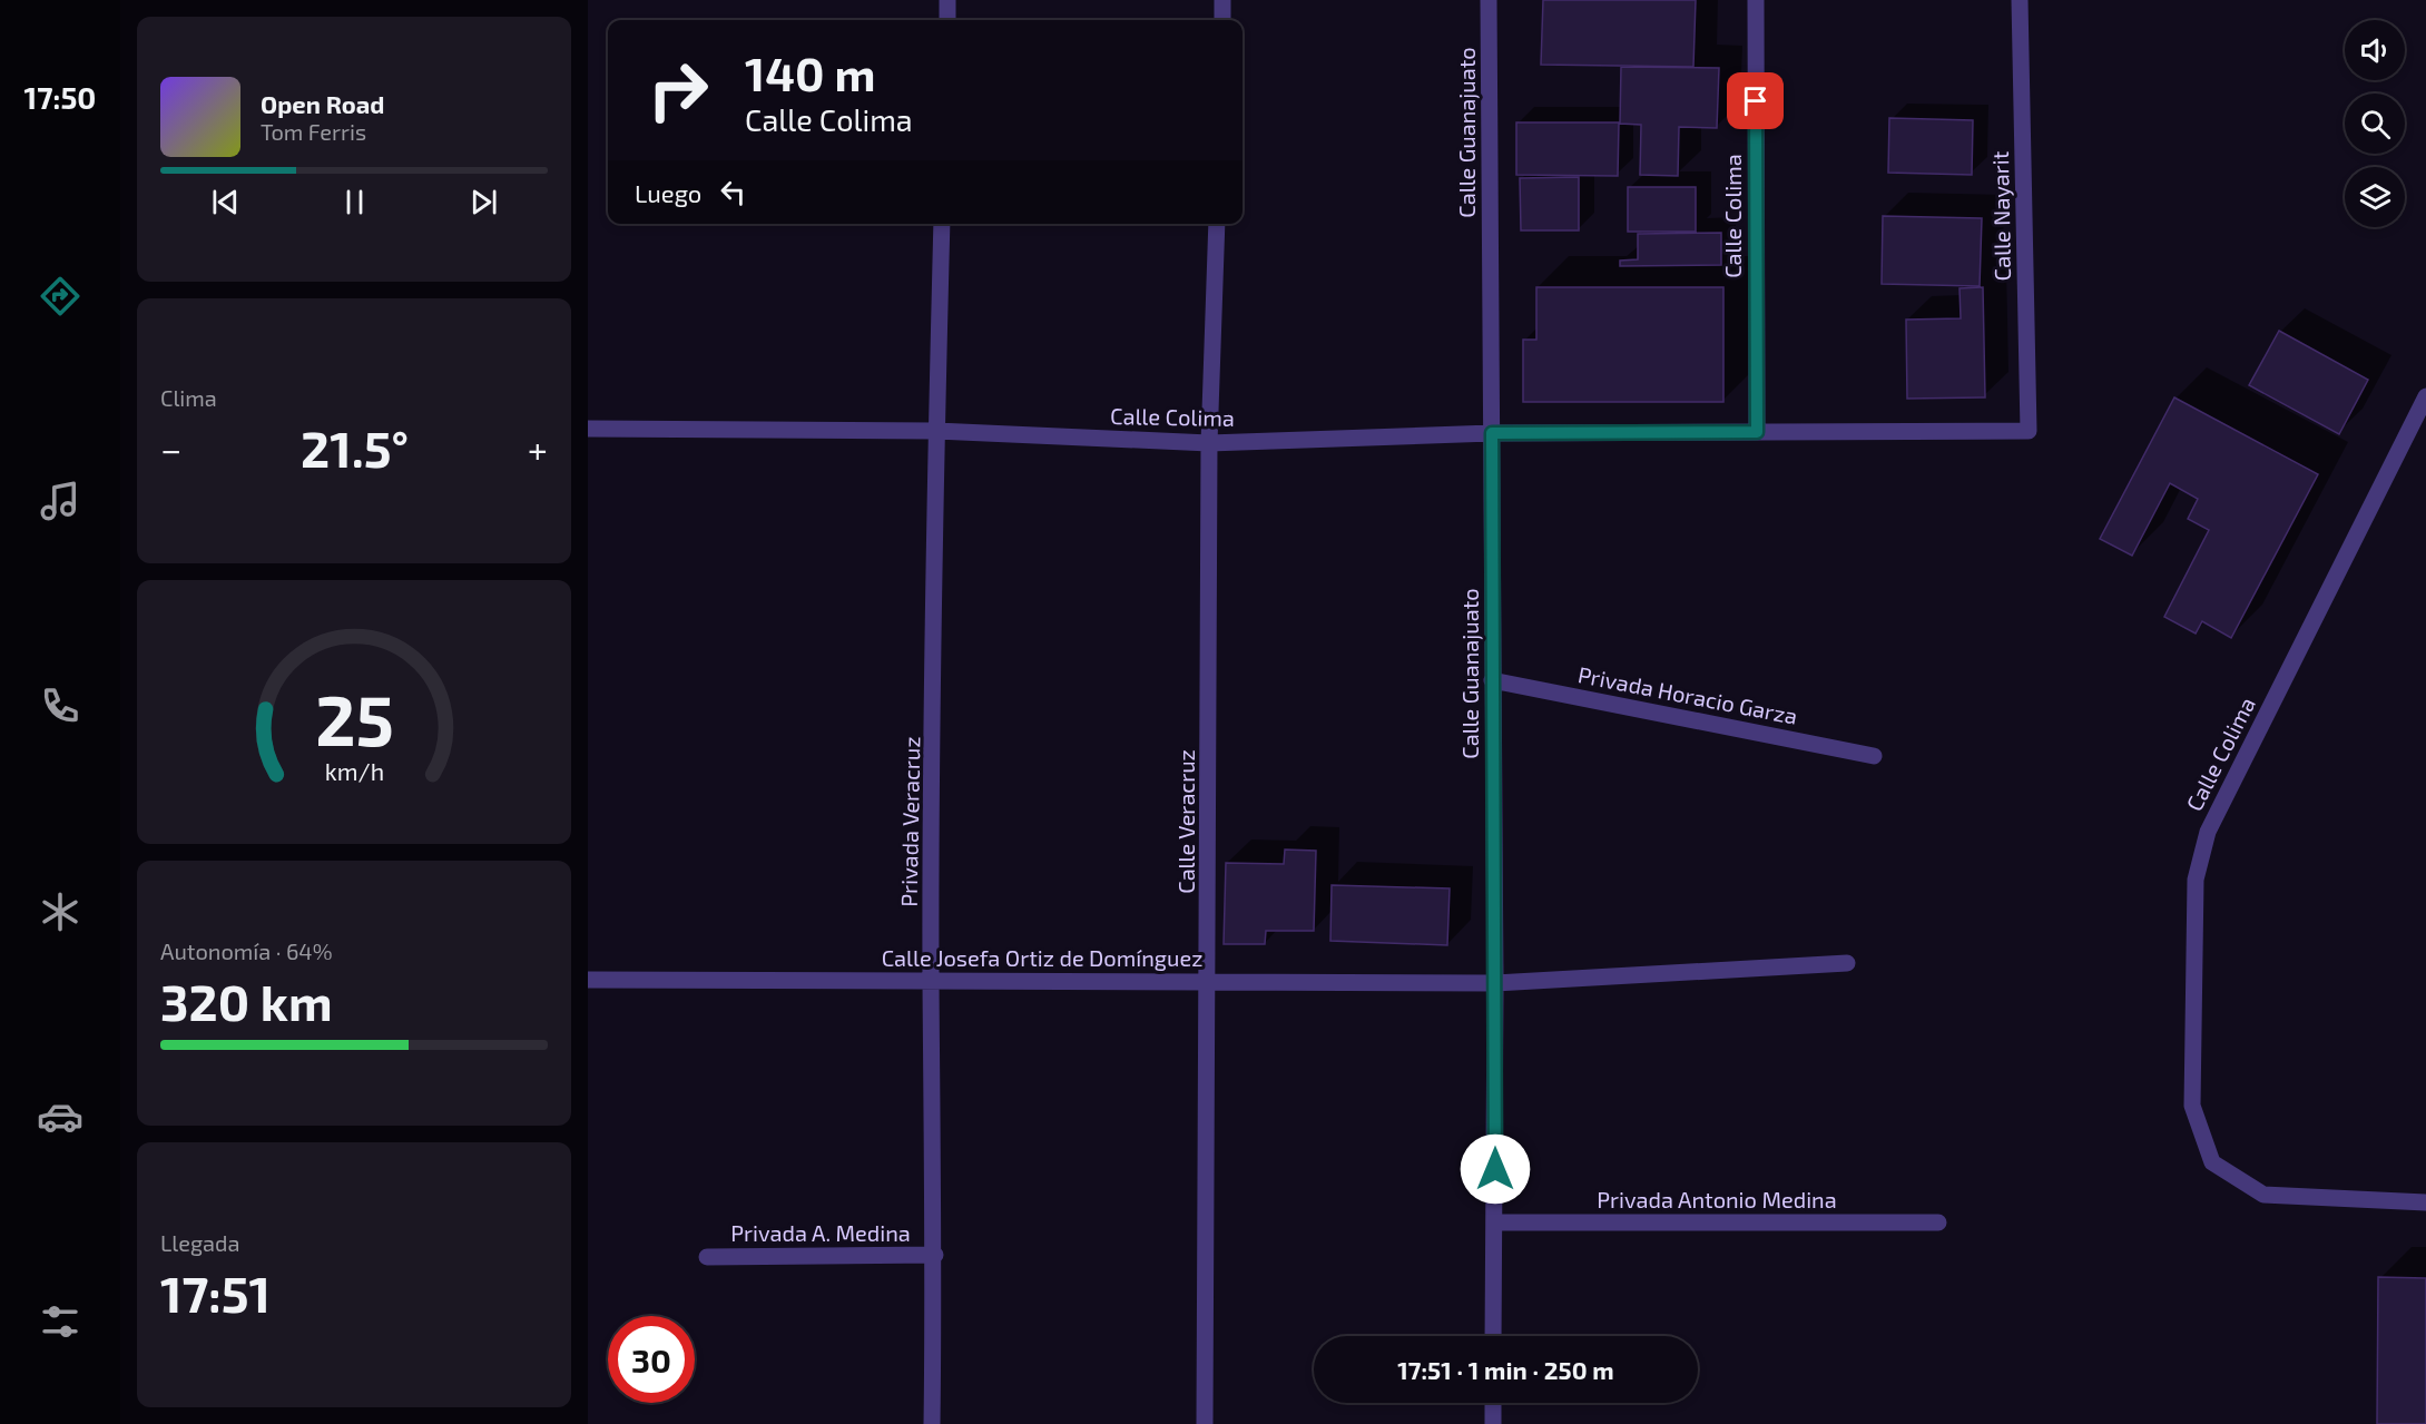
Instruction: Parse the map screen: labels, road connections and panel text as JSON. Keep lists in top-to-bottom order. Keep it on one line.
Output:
{"streets":{"street":["Calle Guanajuato","Calle Colima","Calle Nayarit","Privada Horacio Garza","Privada Veracruz","Calle Veracruz","Calle Josefa Ortiz de Domínguez","Privada Antonio Medina","Privada A. Medina"]},"crossings":[["Calle Guanajuato","Calle Colima"],["Calle Guanajuato","Privada Horacio Garza"],["Calle Guanajuato","Calle Josefa Ortiz de Domínguez"],["Calle Guanajuato","Privada Antonio Medina"],["Calle Colima","Calle Nayarit"],["Calle Colima","Privada Veracruz"],["Calle Colima","Calle Veracruz"],["Privada Veracruz","Calle Josefa Ortiz de Domínguez"],["Privada Veracruz","Privada A. Medina"],["Calle Veracruz","Calle Josefa Ortiz de Domínguez"]],"page":{"tabs":"17:50","turn":["140 m","Calle Colima"],"song":["Open Road","Tom Ferris"],"then":"Luego","tile":["Clima",["Autonomía · 64%","320 km"],["Llegada","17:51"]],"heat":["−","21.5°","+"],"limit":"30","trip":"17:51 · 1 min · 250 m","gauge":["25","km/h"]}}
